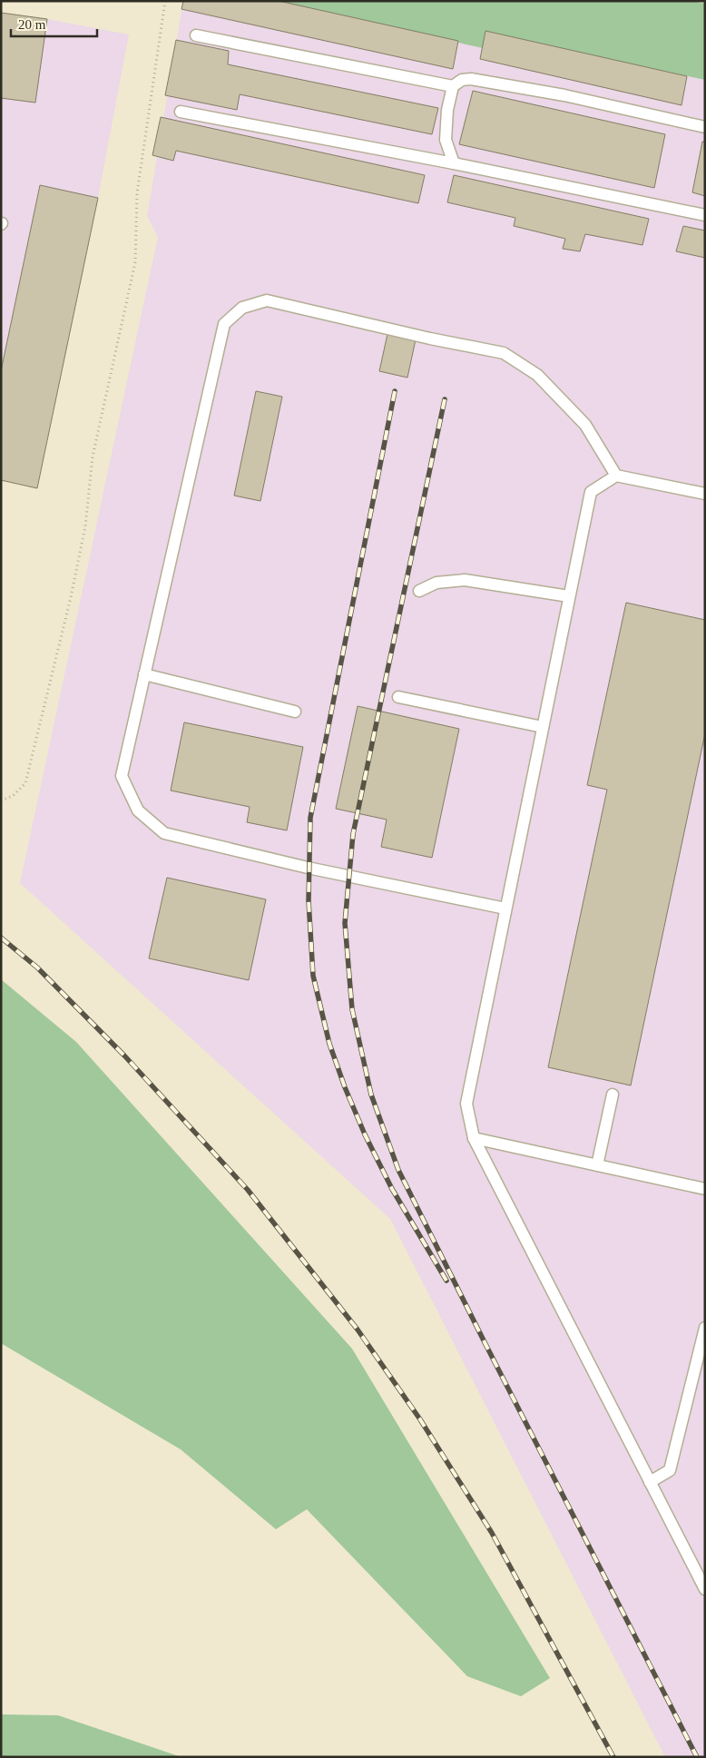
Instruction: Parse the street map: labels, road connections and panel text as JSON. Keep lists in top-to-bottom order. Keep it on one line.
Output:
{"scale_bar":"20 m"}
